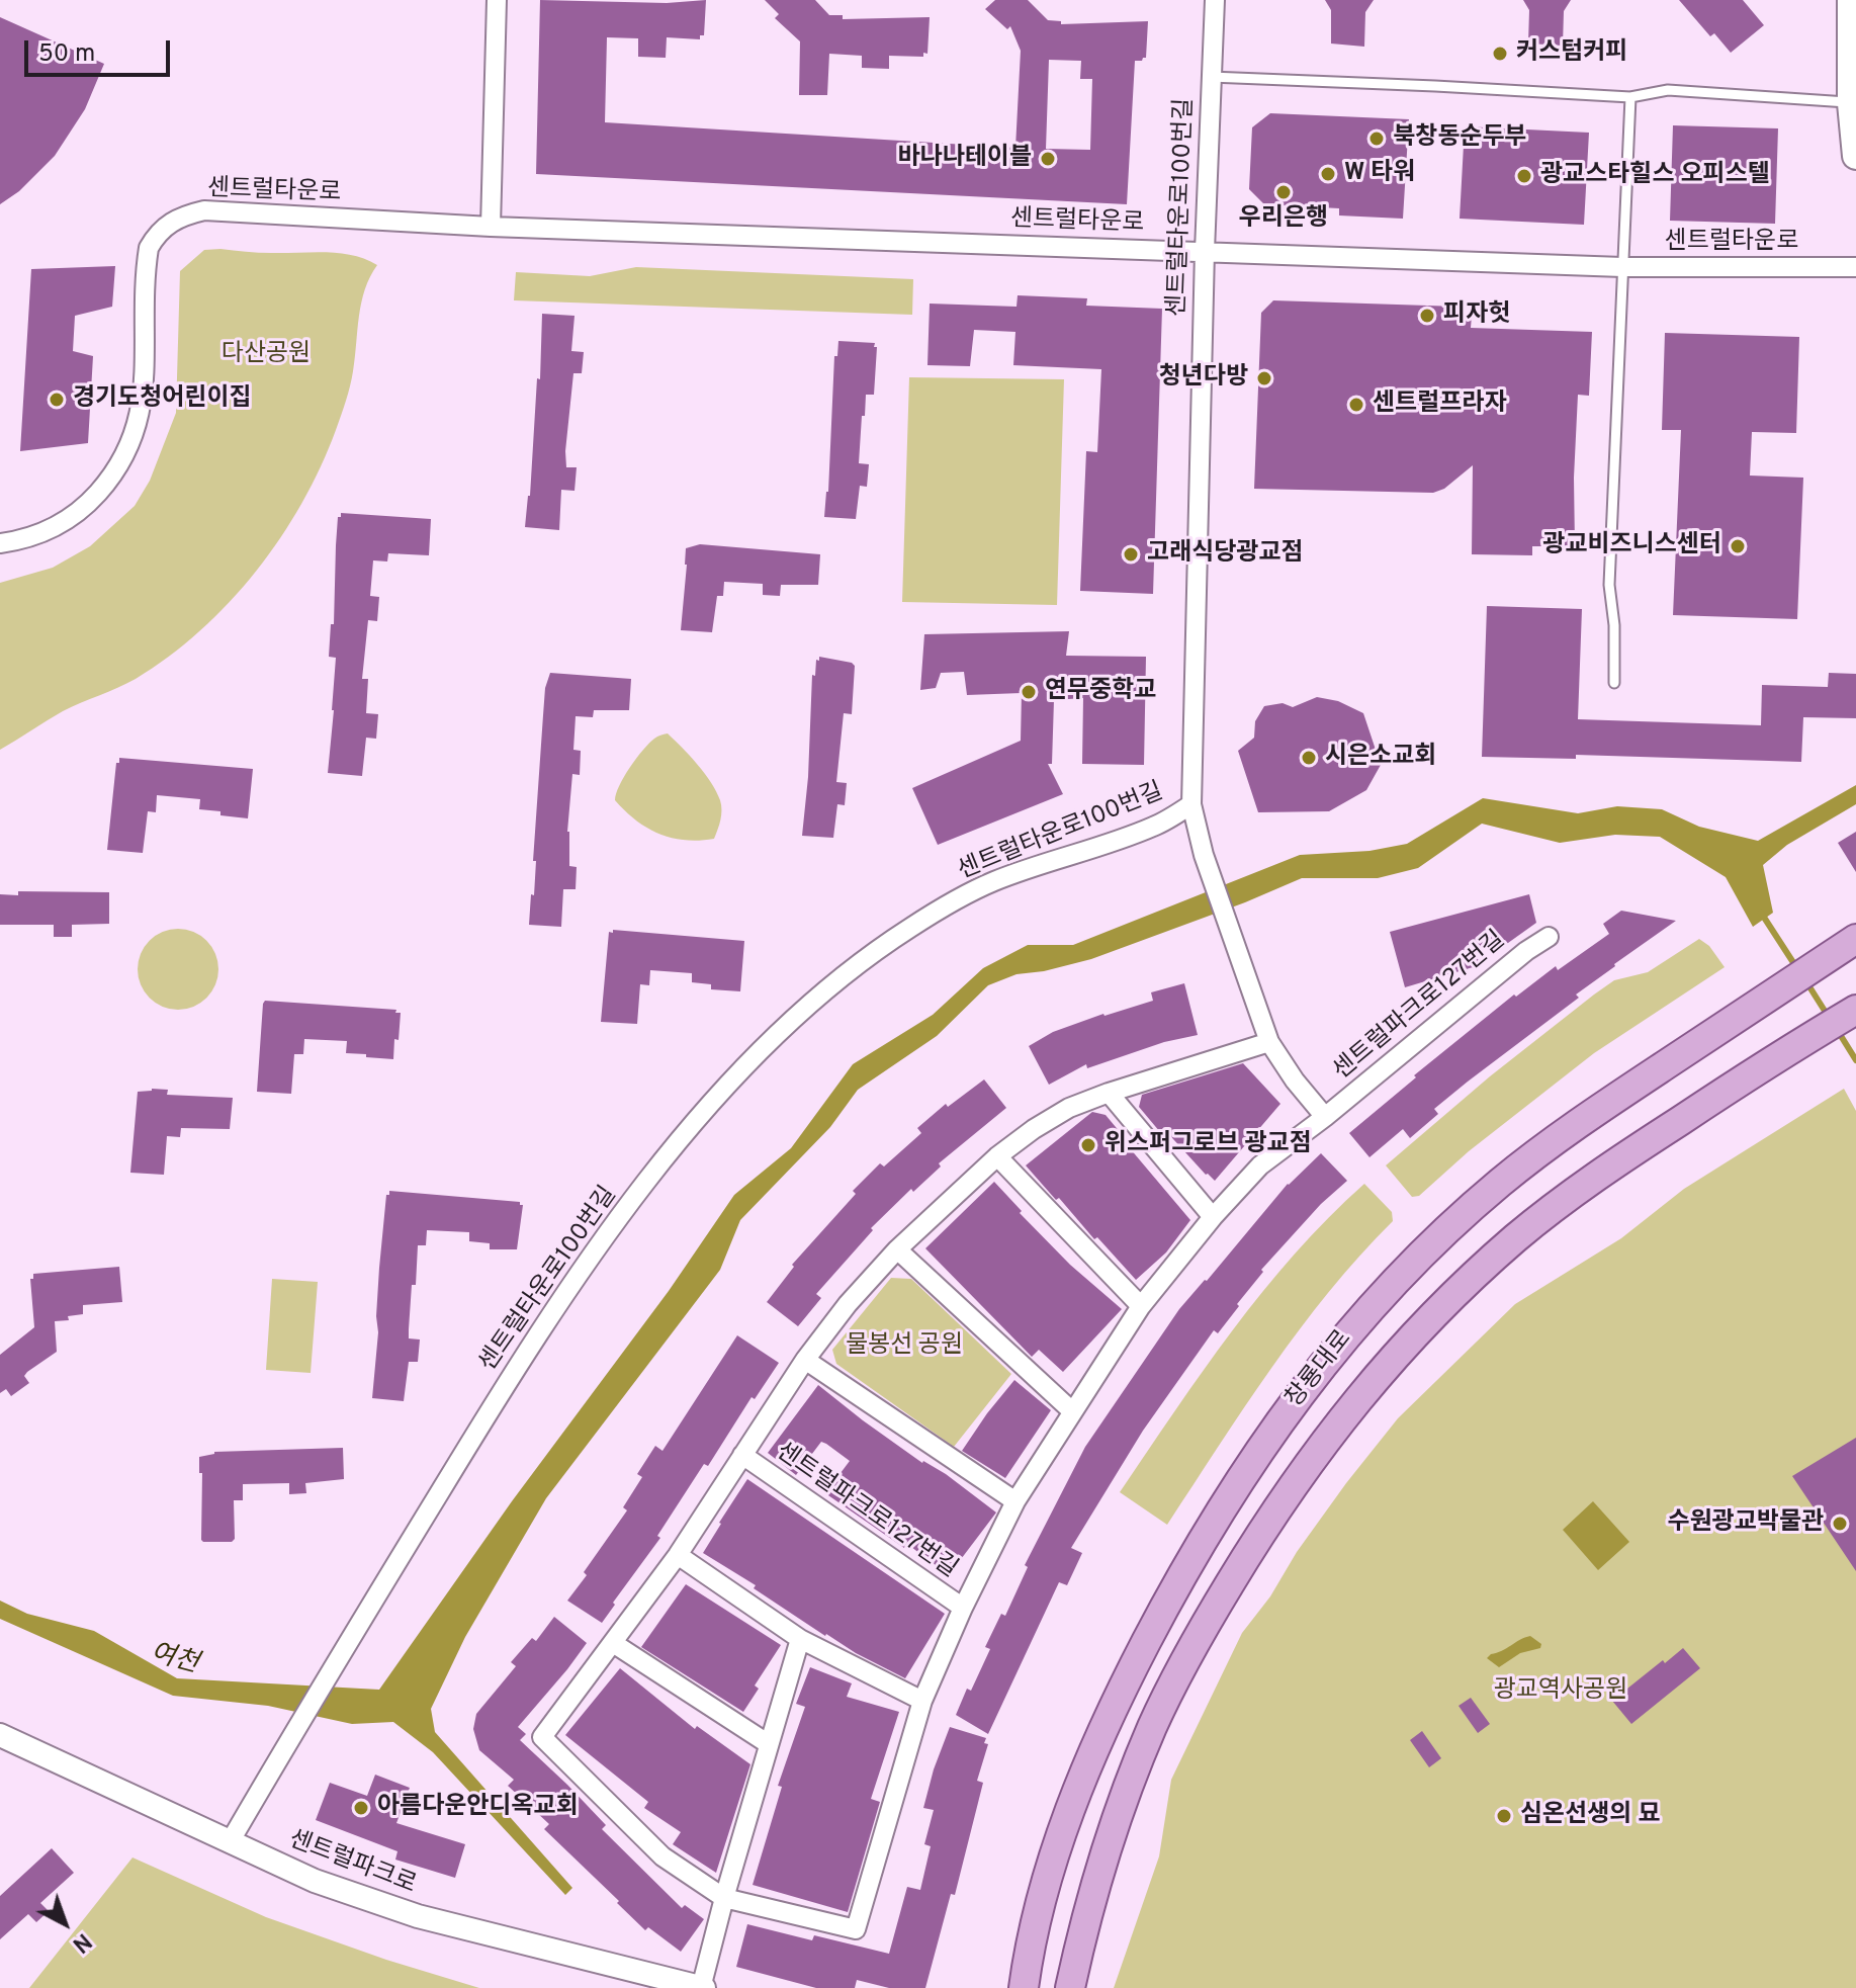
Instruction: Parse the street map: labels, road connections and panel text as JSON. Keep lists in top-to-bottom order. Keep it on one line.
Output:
{"streets":{"main road":["창룡대로"],"street":["센트럴타운로","센트럴타운로100번길","센트럴파크로127번길","센트럴파크로"]},"crossings":[["센트럴타운로","센트럴타운로100번길"],["센트럴타운로100번길","센트럴파크로127번길"],["센트럴타운로100번길","센트럴파크로"]],"water":["여천"],"parks":["다산공원","물봉선 공원","광교역사공원"],"places":["커스텀커피","북창동순두부","바나나테이블","W 타워","광교스타힐스 오피스텔","우리은행","피자헛","청년다방","경기도청어린이집","센트럴프라자","광교비즈니스센터","고래식당광교점","연무중학교","시은소교회","위스퍼그로브 광교점","수원광교박물관","아름다운안디옥교회","심온선생의 묘"],"scale_bar":"50 m","north":"bottom right"}
